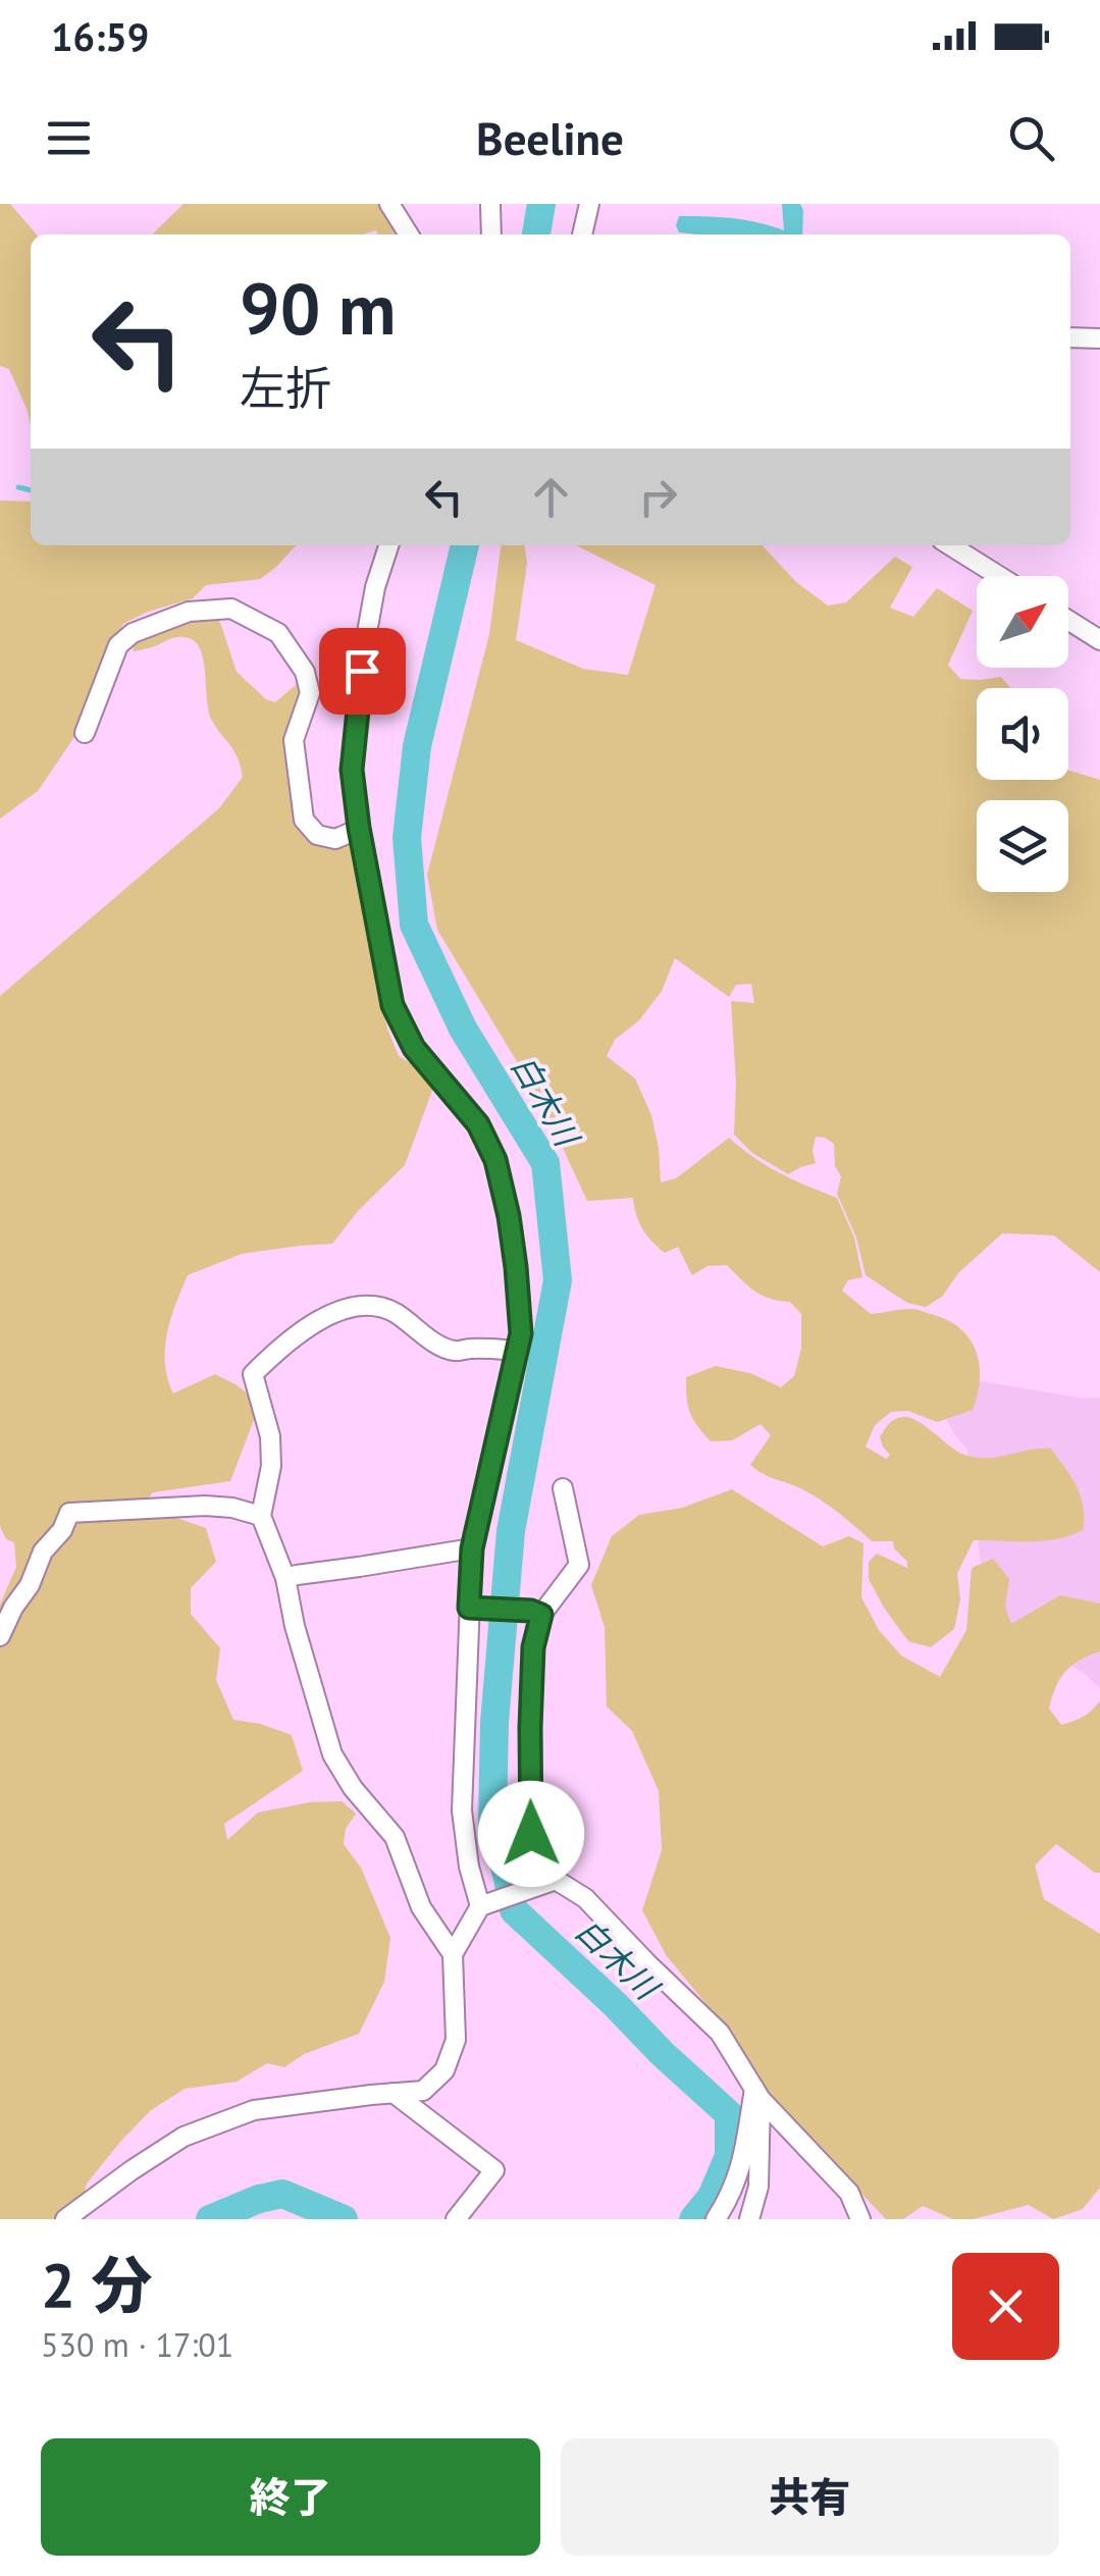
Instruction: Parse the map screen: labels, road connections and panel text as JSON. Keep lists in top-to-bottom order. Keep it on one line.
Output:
{"water":["白木川"],"north":"top right","page":{"status":"16:59","header":"Beeline","turn":["90 m","左折"],"heading":["2 分","530 m · 17:01"],"buttons":["終了","共有"]}}
